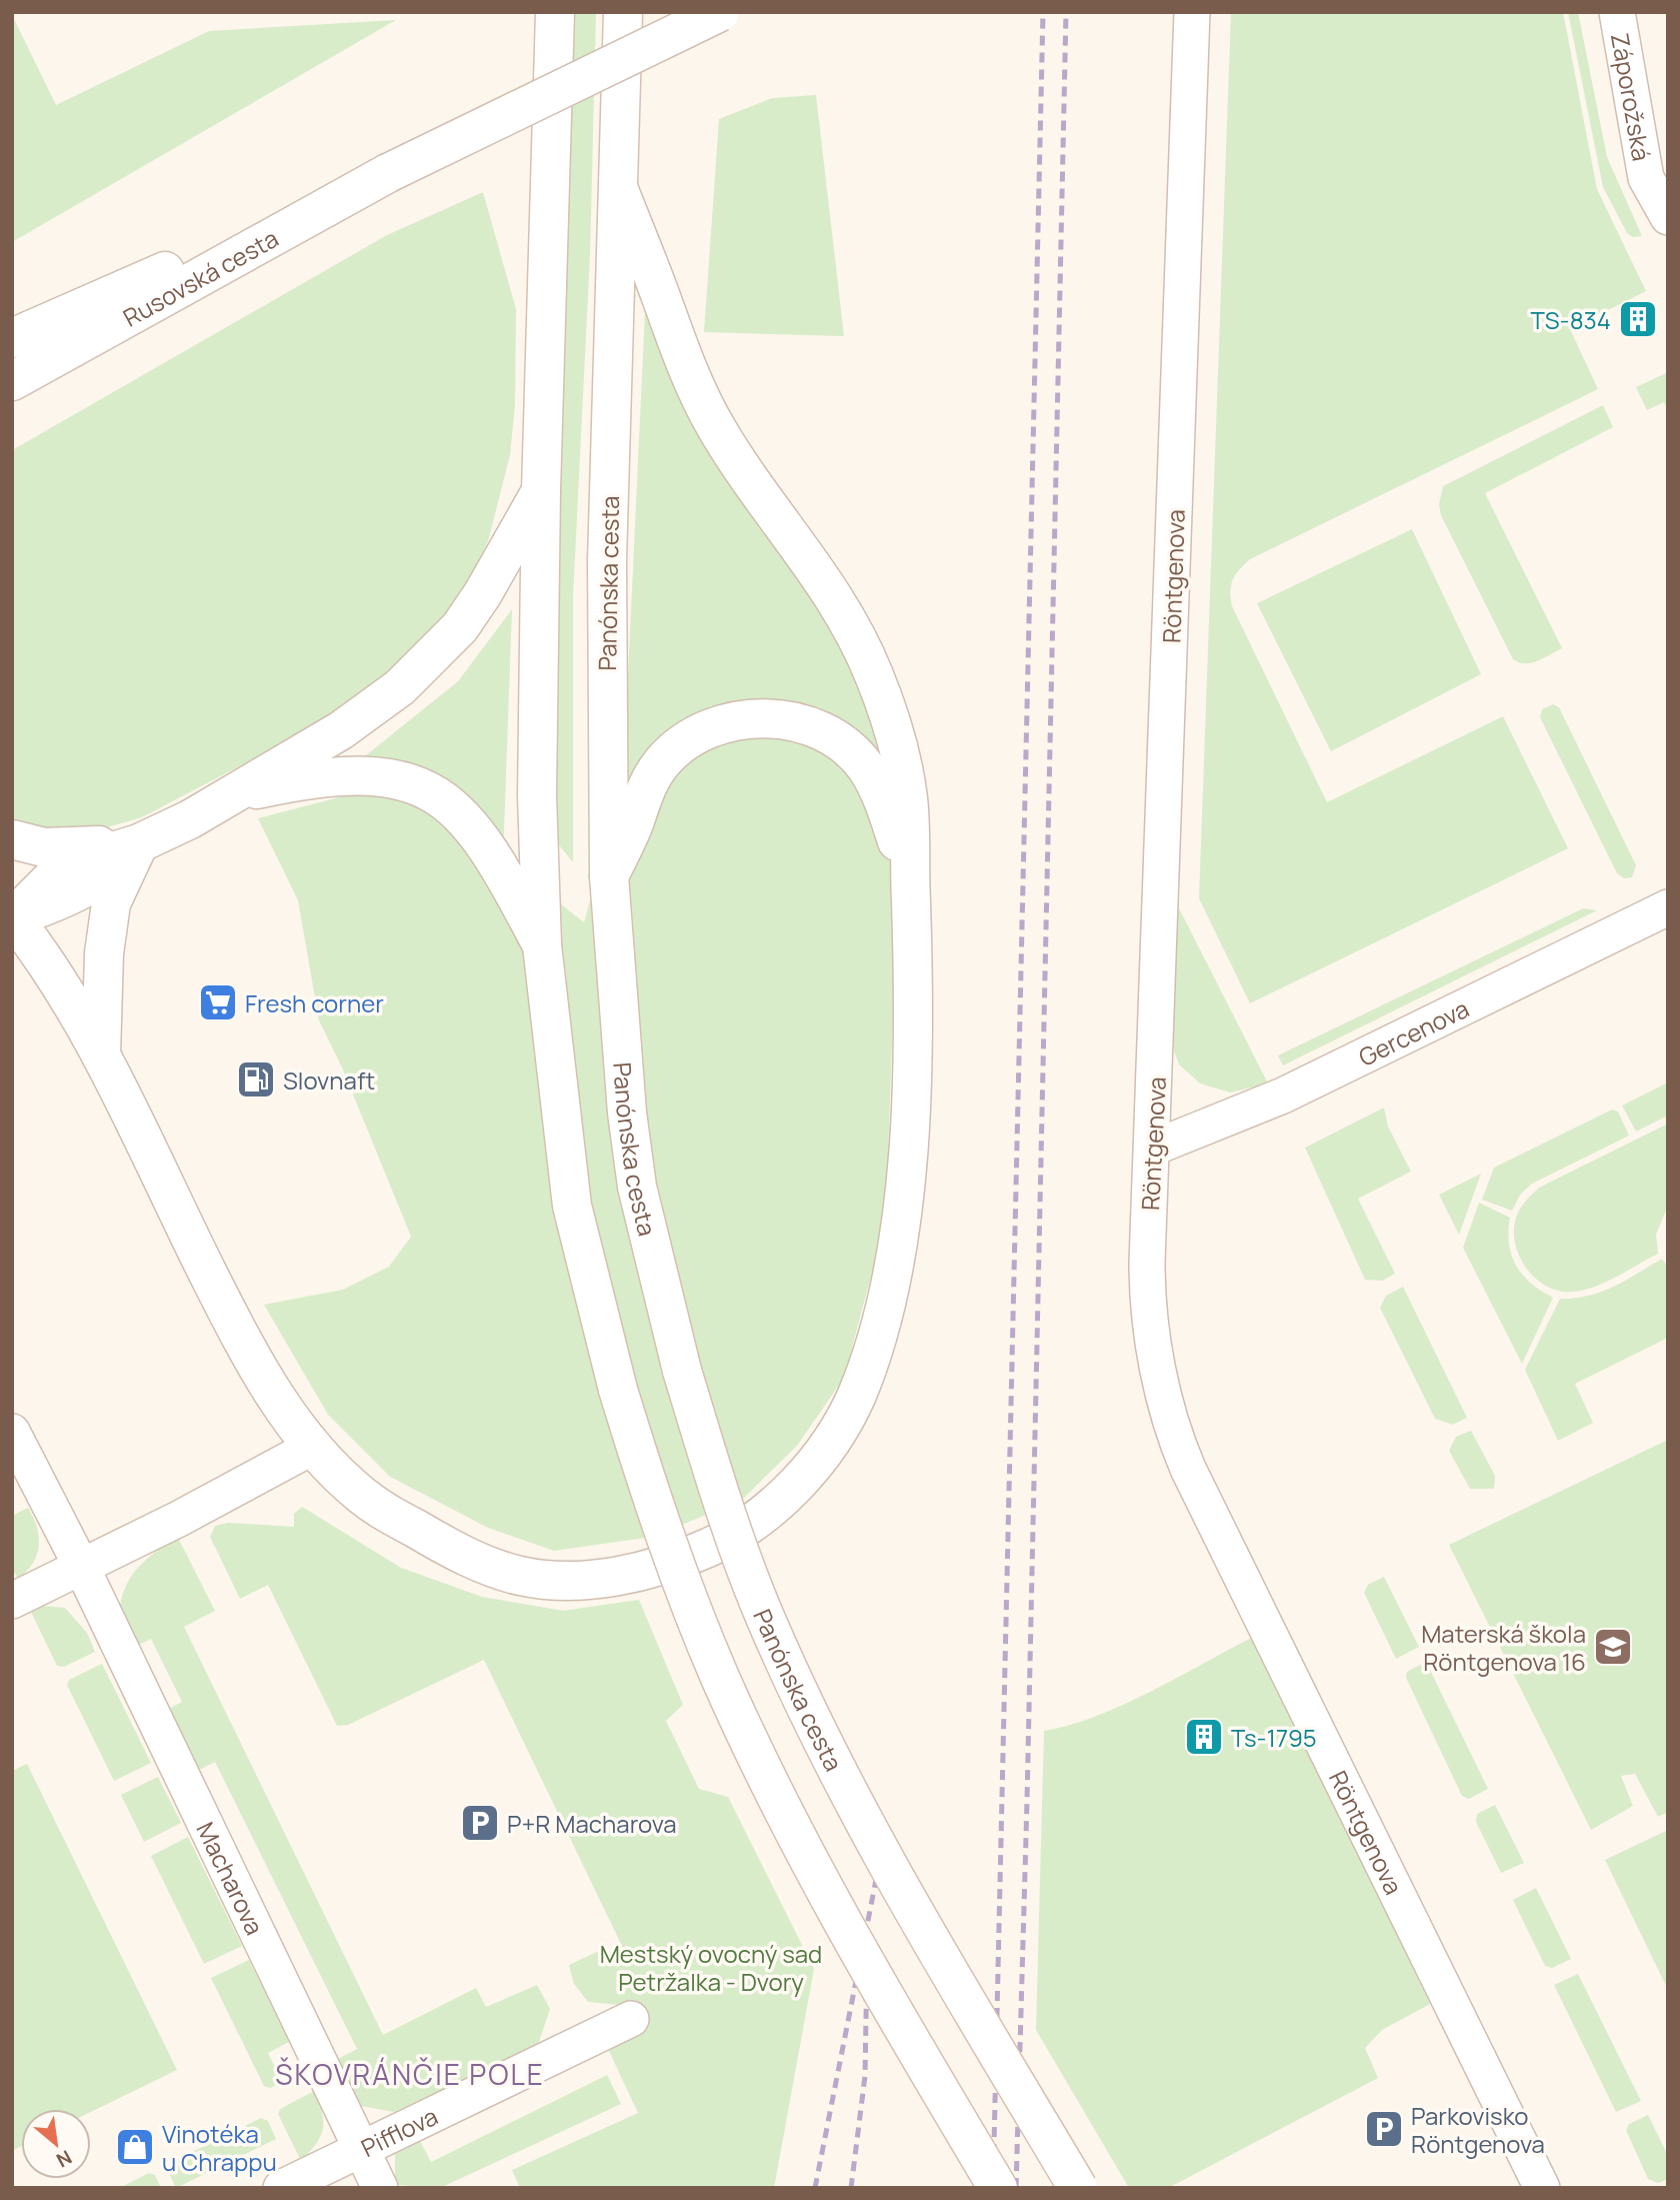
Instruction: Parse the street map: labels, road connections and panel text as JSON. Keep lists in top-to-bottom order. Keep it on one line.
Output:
{"streets":{"street":["Záporožská","Rusovská cesta","Röntgenova","Panónska cesta","Gercenova","Macharova","Pifflova"]},"crossings":[["Röntgenova","Gercenova"],["Macharova","Pifflova"]],"districts":["ŠKOVRÁNČIE POLE"],"parks":["Mestský ovocný sad Petržalka - Dvory"],"places":{"building":["TS-834","Ts-1795"],"supermarket":["Fresh corner"],"fuel station":["Slovnaft"],"school or university":["Materská škola Röntgenova 16"],"parking":["P+R Macharova","Parkovisko Röntgenova"],"shop":["Vinotéka u Chrappu"]},"north":"bottom right"}
